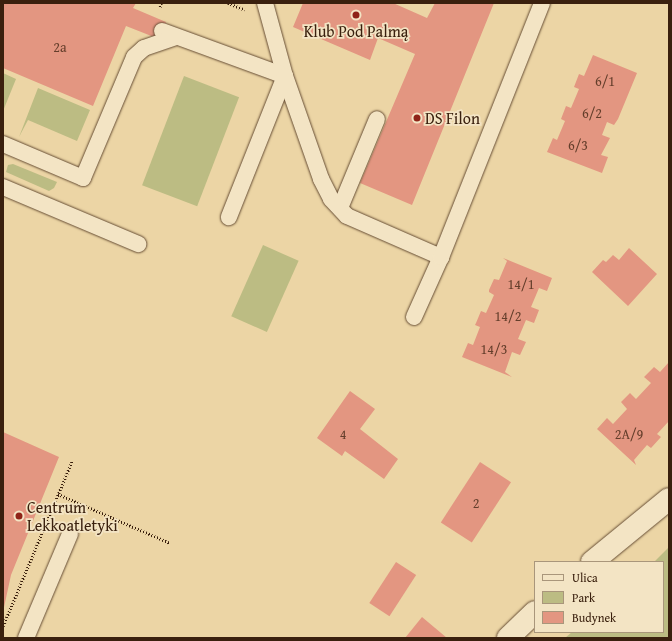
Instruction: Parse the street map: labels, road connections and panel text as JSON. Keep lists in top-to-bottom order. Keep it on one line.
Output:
{"places":["Klub Pod Palmą","DS Filon","Centrum Lekkoatletyki"],"house_numbers":["2a","6/1","6/2","6/3","14/1","14/2","14/3","4","2A/9","2"],"legend":["Ulica","Park","Budynek"]}
